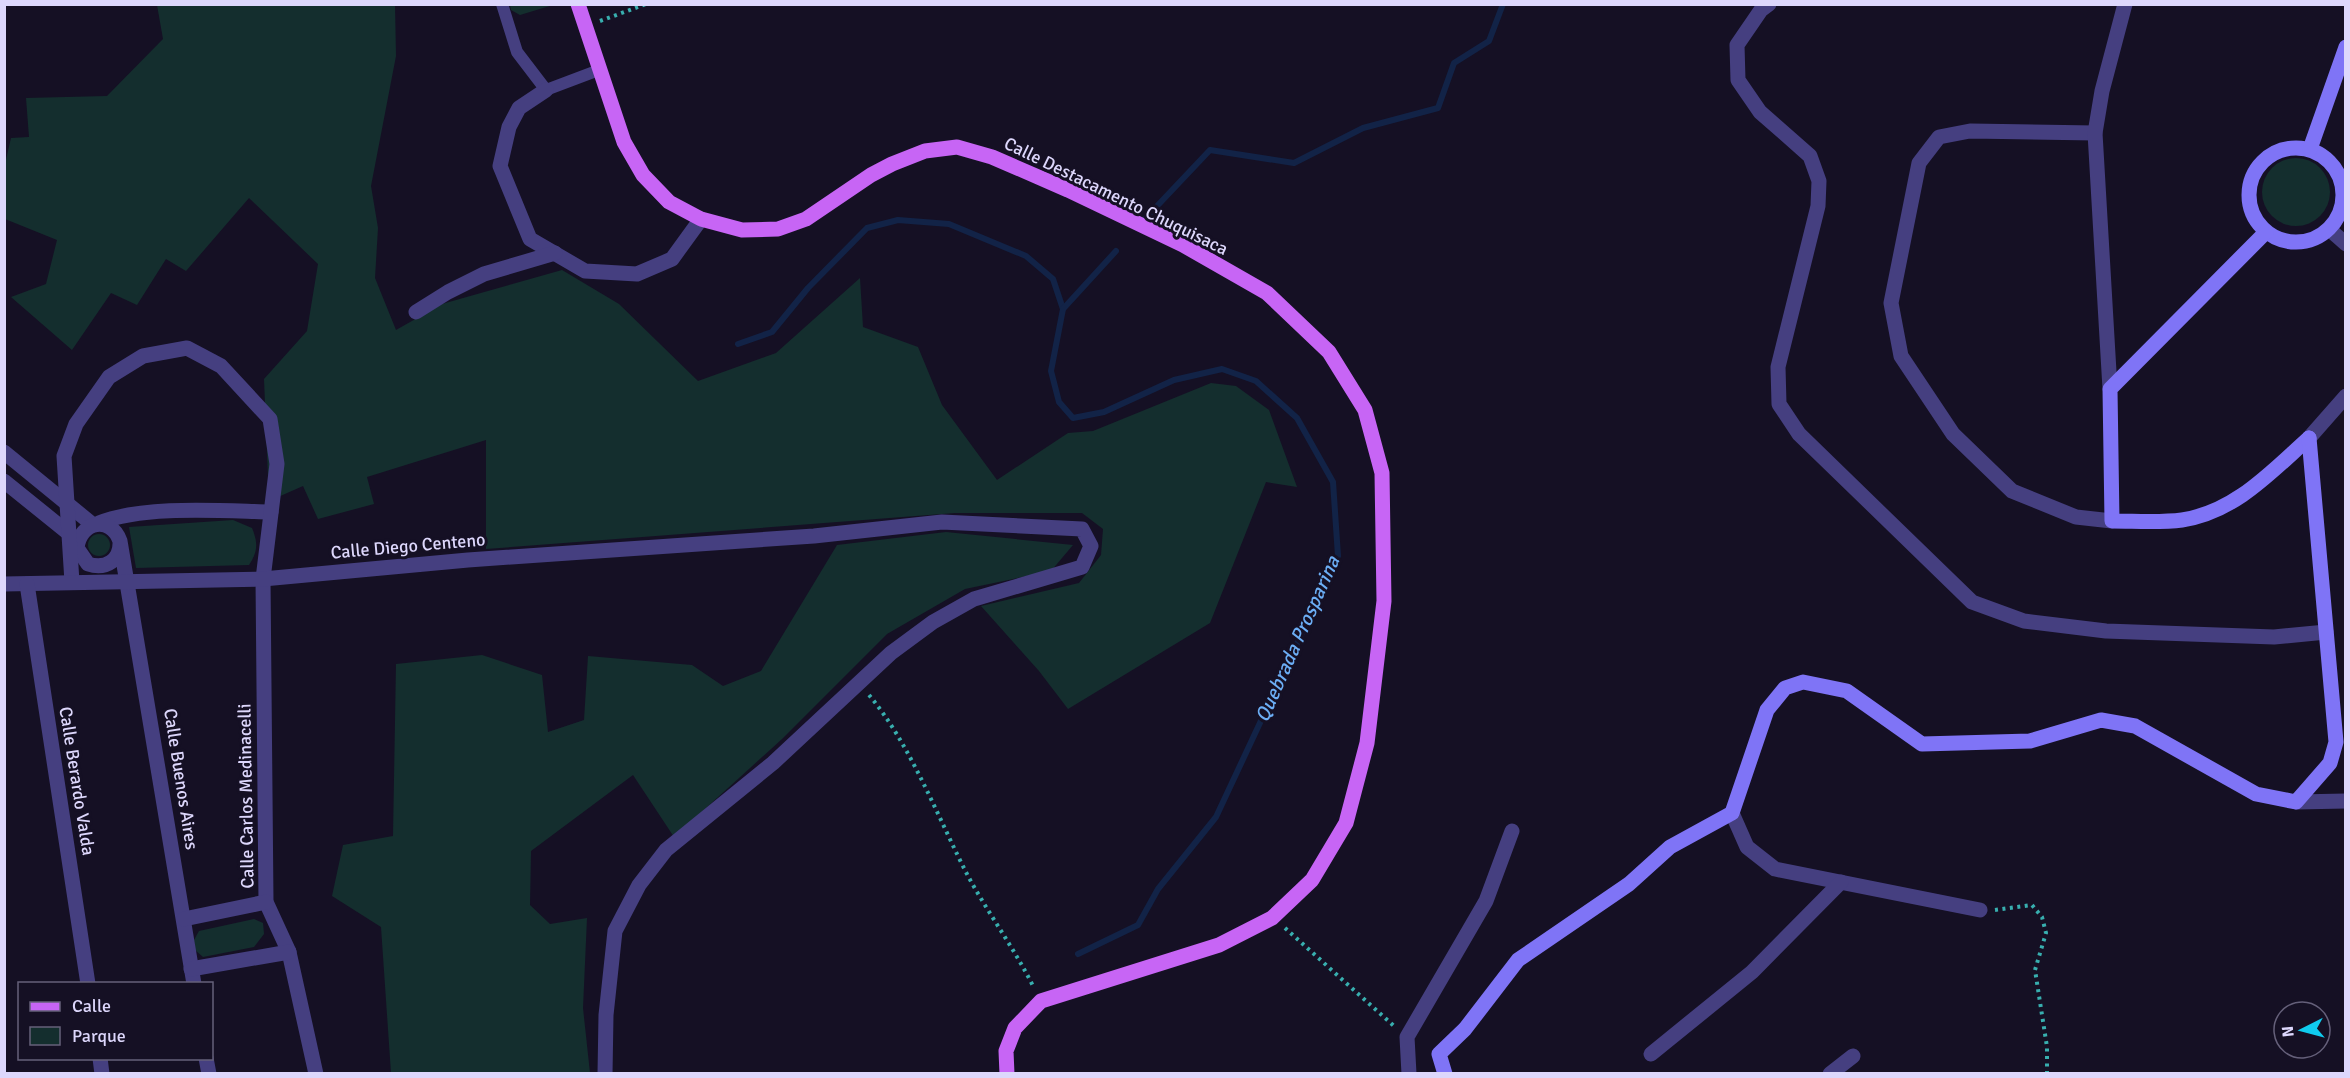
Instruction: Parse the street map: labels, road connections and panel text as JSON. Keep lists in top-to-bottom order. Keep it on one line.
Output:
{"streets":{"main road":["Calle Destacamento Chuquisaca"],"street":["Calle Diego Centeno","Calle Buenos Aires","Calle Berardo Valda","Calle Carlos Medinacelli"]},"crossings":[["Calle Diego Centeno","Calle Buenos Aires"],["Calle Diego Centeno","Calle Berardo Valda"],["Calle Diego Centeno","Calle Carlos Medinacelli"]],"water":["Quebrada Prosparina"],"legend":["Calle","Parque"],"north":"left"}
